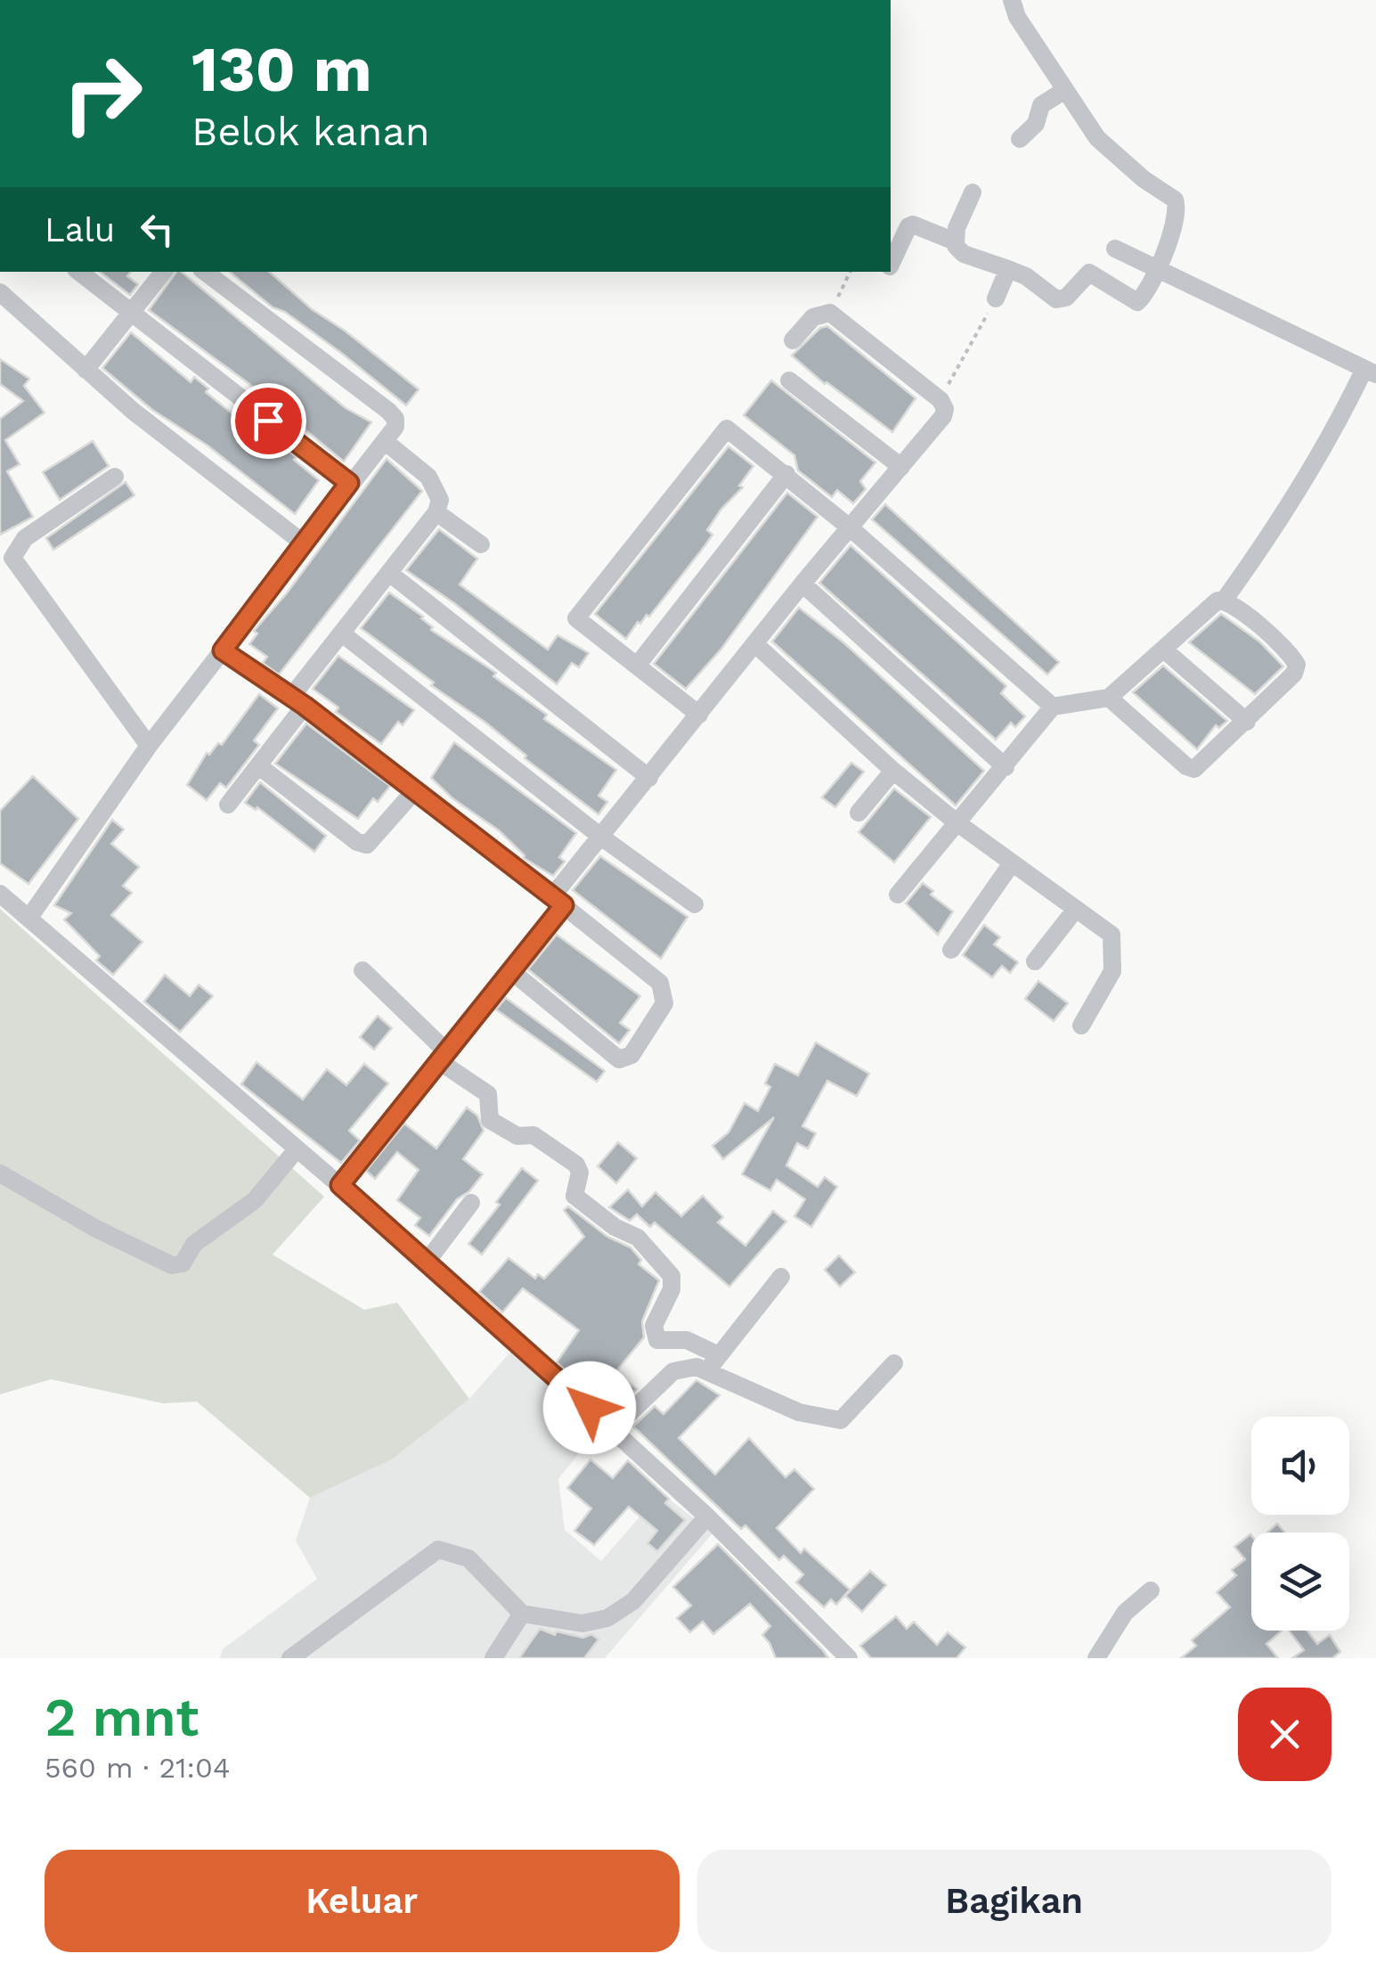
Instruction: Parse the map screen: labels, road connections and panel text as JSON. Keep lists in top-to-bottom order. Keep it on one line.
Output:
{"page":{"turn":["130 m","Belok kanan"],"then":"Lalu","heading":["2 mnt","560 m · 21:04"],"buttons":["Keluar","Bagikan"]}}
